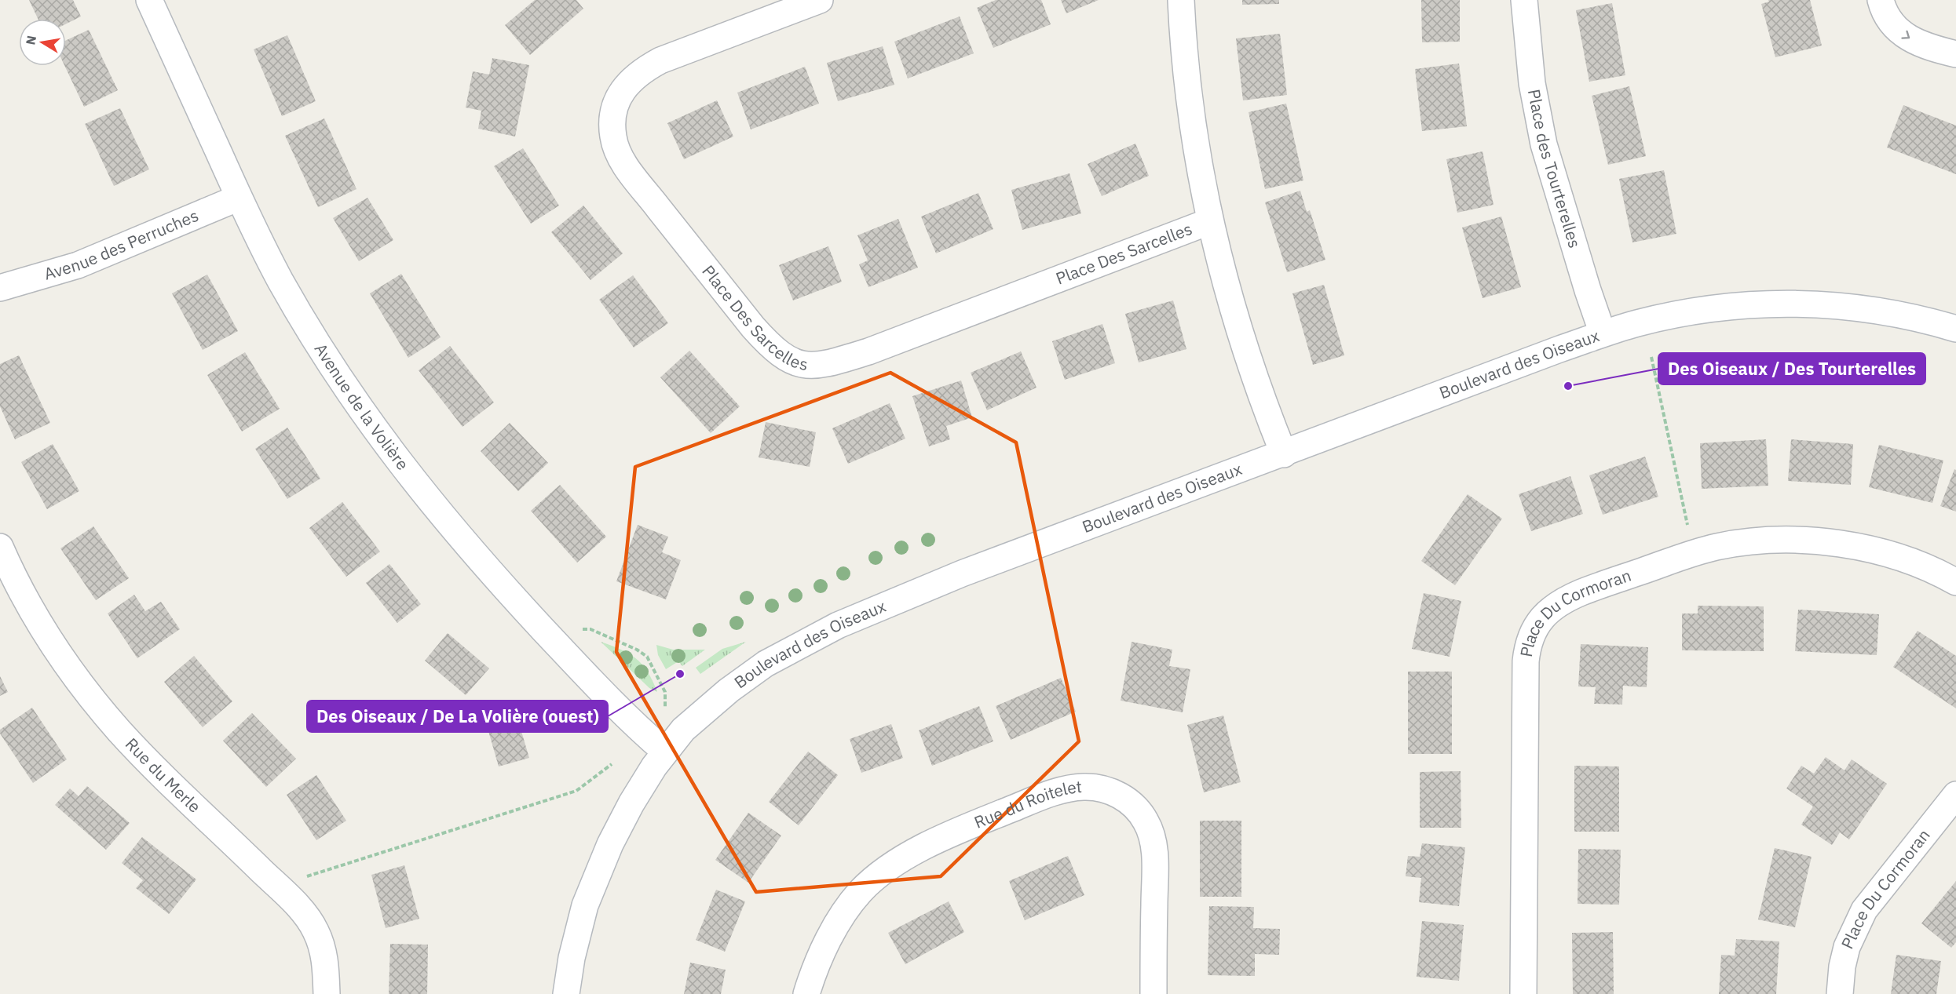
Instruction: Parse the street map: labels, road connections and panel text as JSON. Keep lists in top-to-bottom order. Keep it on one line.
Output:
{"streets":{"street":["Place des Tourterelles","Avenue des Perruches","Place Des Sarcelles","Boulevard des Oiseaux","Avenue de la Volière","Place Du Cormoran","Rue du Merle","Rue du Roitelet"]},"crossings":[["Place des Tourterelles","Boulevard des Oiseaux"],["Avenue des Perruches","Avenue de la Volière"],["Place Des Sarcelles","Boulevard des Oiseaux"],["Boulevard des Oiseaux","Avenue de la Volière"]],"places":["Des Oiseaux / Des Tourterelles","Des Oiseaux / De La Volière (ouest)"],"north":"left"}
